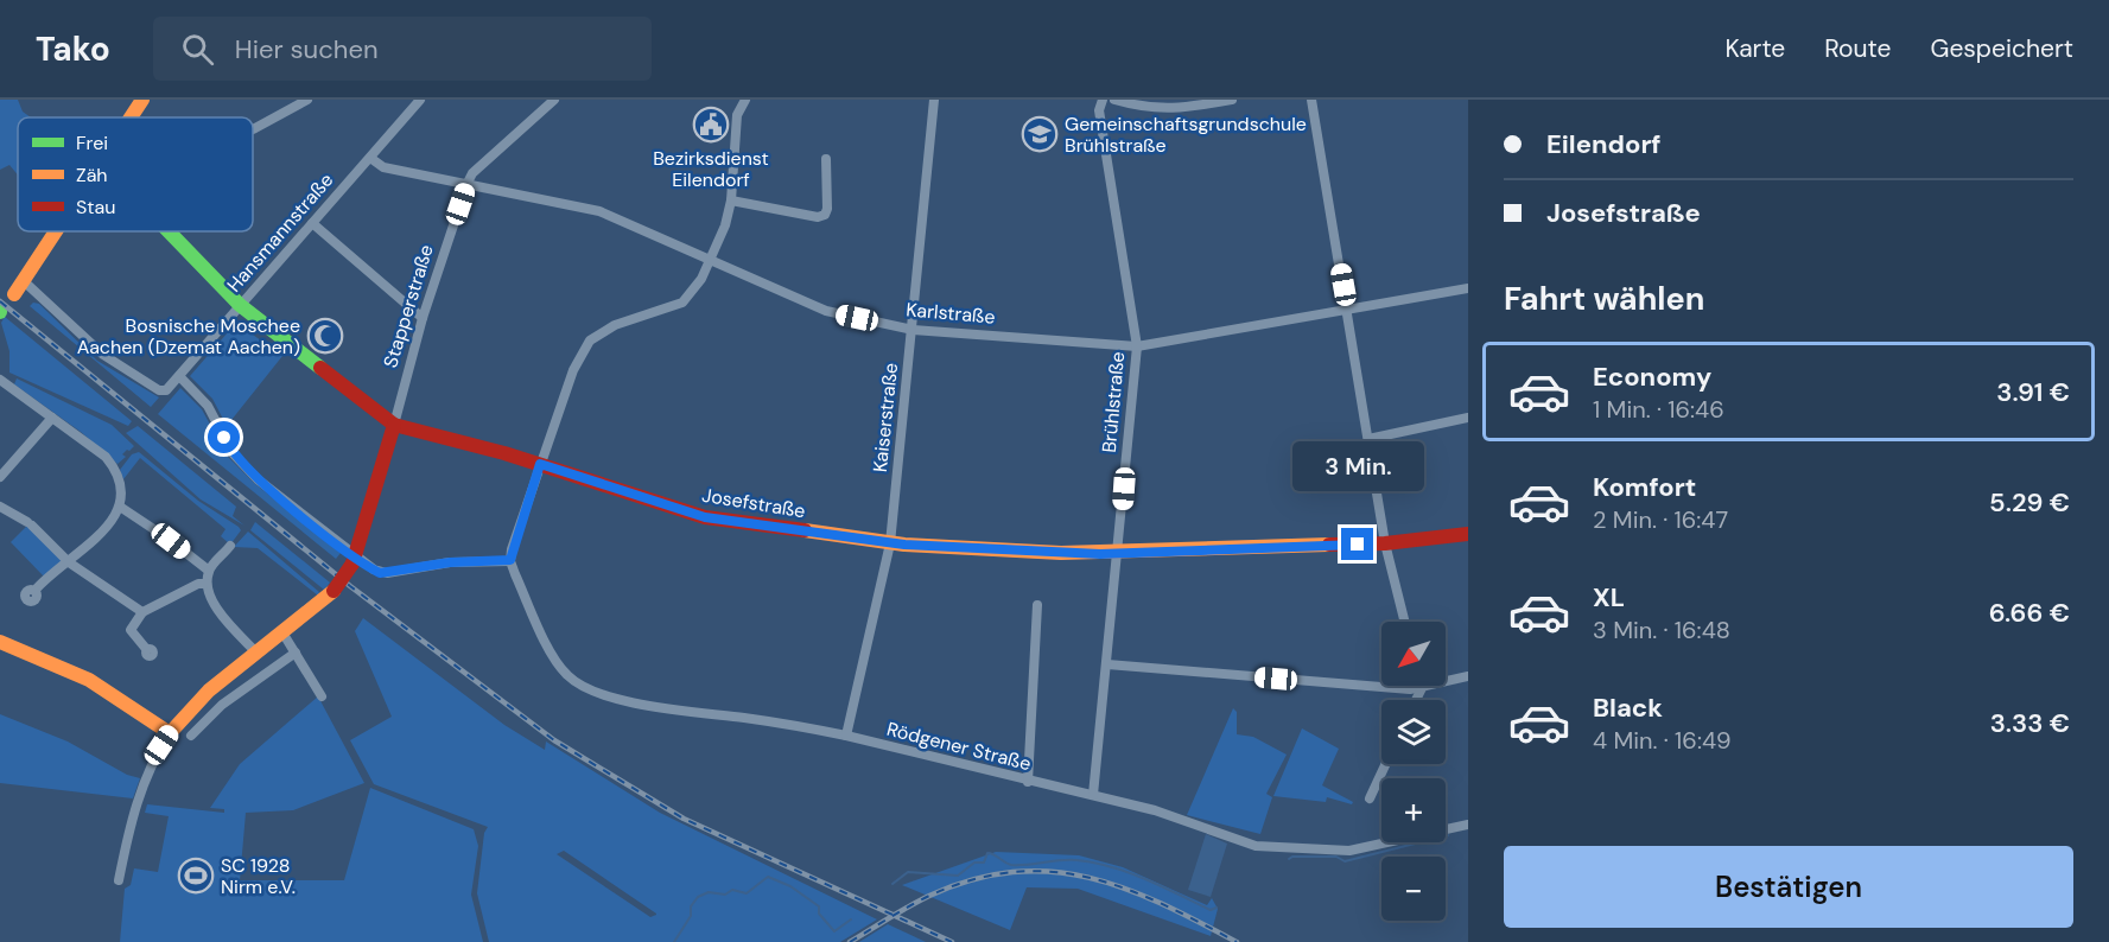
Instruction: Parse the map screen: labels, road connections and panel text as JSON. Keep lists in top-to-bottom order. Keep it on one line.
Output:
{"streets":{"street":["Hansmannstraße","Stapperstraße","Karlstraße","Brühlstraße","Kaiserstraße","Josefstraße","Rödgener Straße"]},"crossings":[["Hansmannstraße","Karlstraße"],["Hansmannstraße","Josefstraße"],["Stapperstraße","Karlstraße"],["Stapperstraße","Josefstraße"],["Karlstraße","Brühlstraße"],["Karlstraße","Kaiserstraße"],["Brühlstraße","Josefstraße"],["Brühlstraße","Rödgener Straße"],["Kaiserstraße","Josefstraße"],["Kaiserstraße","Rödgener Straße"]],"places":{"public building":["Bezirksdienst Eilendorf"],"school or university":["Gemeinschaftsgrundschule Brühlstraße"],"mosque":["Bosnische Moschee Aachen (Dzemat Aachen)"],"sports":["SC 1928 Nirm e.V."]},"legend":["Frei","Zäh","Stau"],"north":"bottom left","page":{"header":"Tako","search":"Hier suchen","nav":["Karte","Route","Gespeichert"],"banner":["Eilendorf","Josefstraße"],"heading":"Fahrt wählen","list":[{"name":"Economy","note":"1 Min. · 16:46","value":"3.91 €"},{"name":"Komfort","note":"2 Min. · 16:47","value":"5.29 €"},{"name":"XL","note":"3 Min. · 16:48","value":"6.66 €"},{"name":"Black","note":"4 Min. · 16:49","value":"3.33 €"}],"bubble":"3 Min.","map_buttons":["+","−"],"buttons":"Bestätigen"}}
